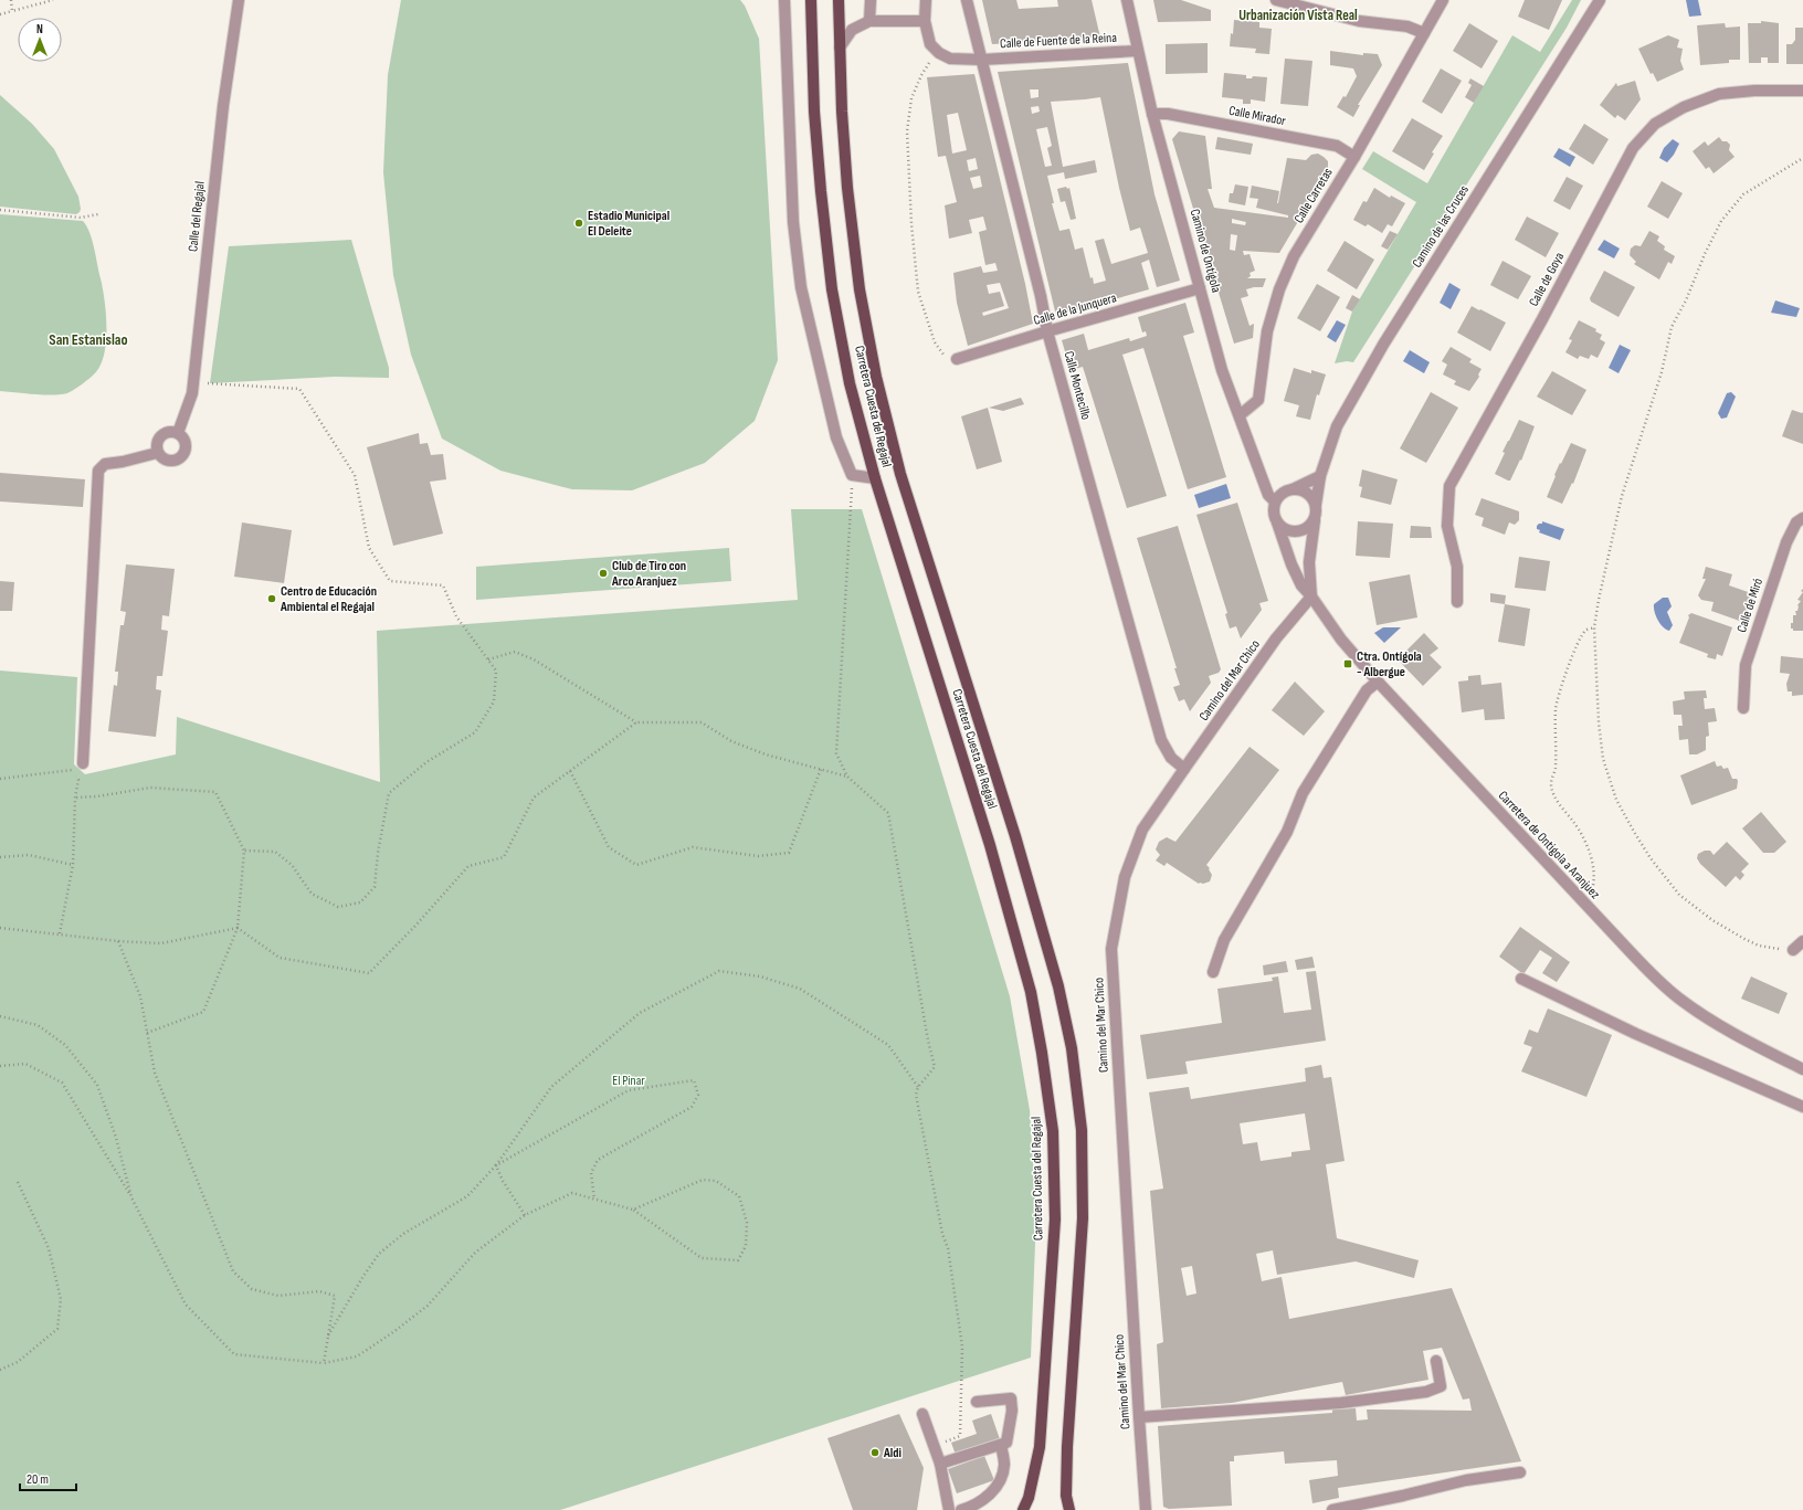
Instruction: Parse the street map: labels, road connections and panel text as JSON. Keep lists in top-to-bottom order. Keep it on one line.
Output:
{"streets":{"main road":["Carretera Cuesta del Regajal"],"street":["Calle de Fuente de la Reina","Calle Mirador","Calle Carretas","Calle del Regajal","Camino de las Cruces","Camino de Ontígola","Calle de Goya","Calle de la Junquera","Calle Montecillo","Calle de Miró","Camino del Mar Chico","Carretera de Ontígola a Aranjuez"]},"crossings":[["Calle de Fuente de la Reina","Camino de Ontígola"],["Calle de Fuente de la Reina","Calle Montecillo"],["Calle Mirador","Calle Carretas"],["Calle Mirador","Camino de Ontígola"],["Calle Carretas","Camino de Ontígola"],["Camino de las Cruces","Camino de Ontígola"],["Camino de las Cruces","Carretera de Ontígola a Aranjuez"],["Camino de Ontígola","Calle de la Junquera"],["Camino de Ontígola","Carretera de Ontígola a Aranjuez"],["Calle de la Junquera","Calle Montecillo"],["Calle Montecillo","Camino del Mar Chico"],["Camino del Mar Chico","Carretera de Ontígola a Aranjuez"]],"districts":["Urbanización Vista Real","San Estanislao"],"parks":["El Pinar"],"places":{"other":["Estadio Municipal El Deleite","Club de Tiro con Arco Aranjuez","Centro de Educación Ambiental el Regajal","Aldi"],"transit":["Ctra. Ontígola - Albergue"]},"scale_bar":"20 m","north":"top"}
